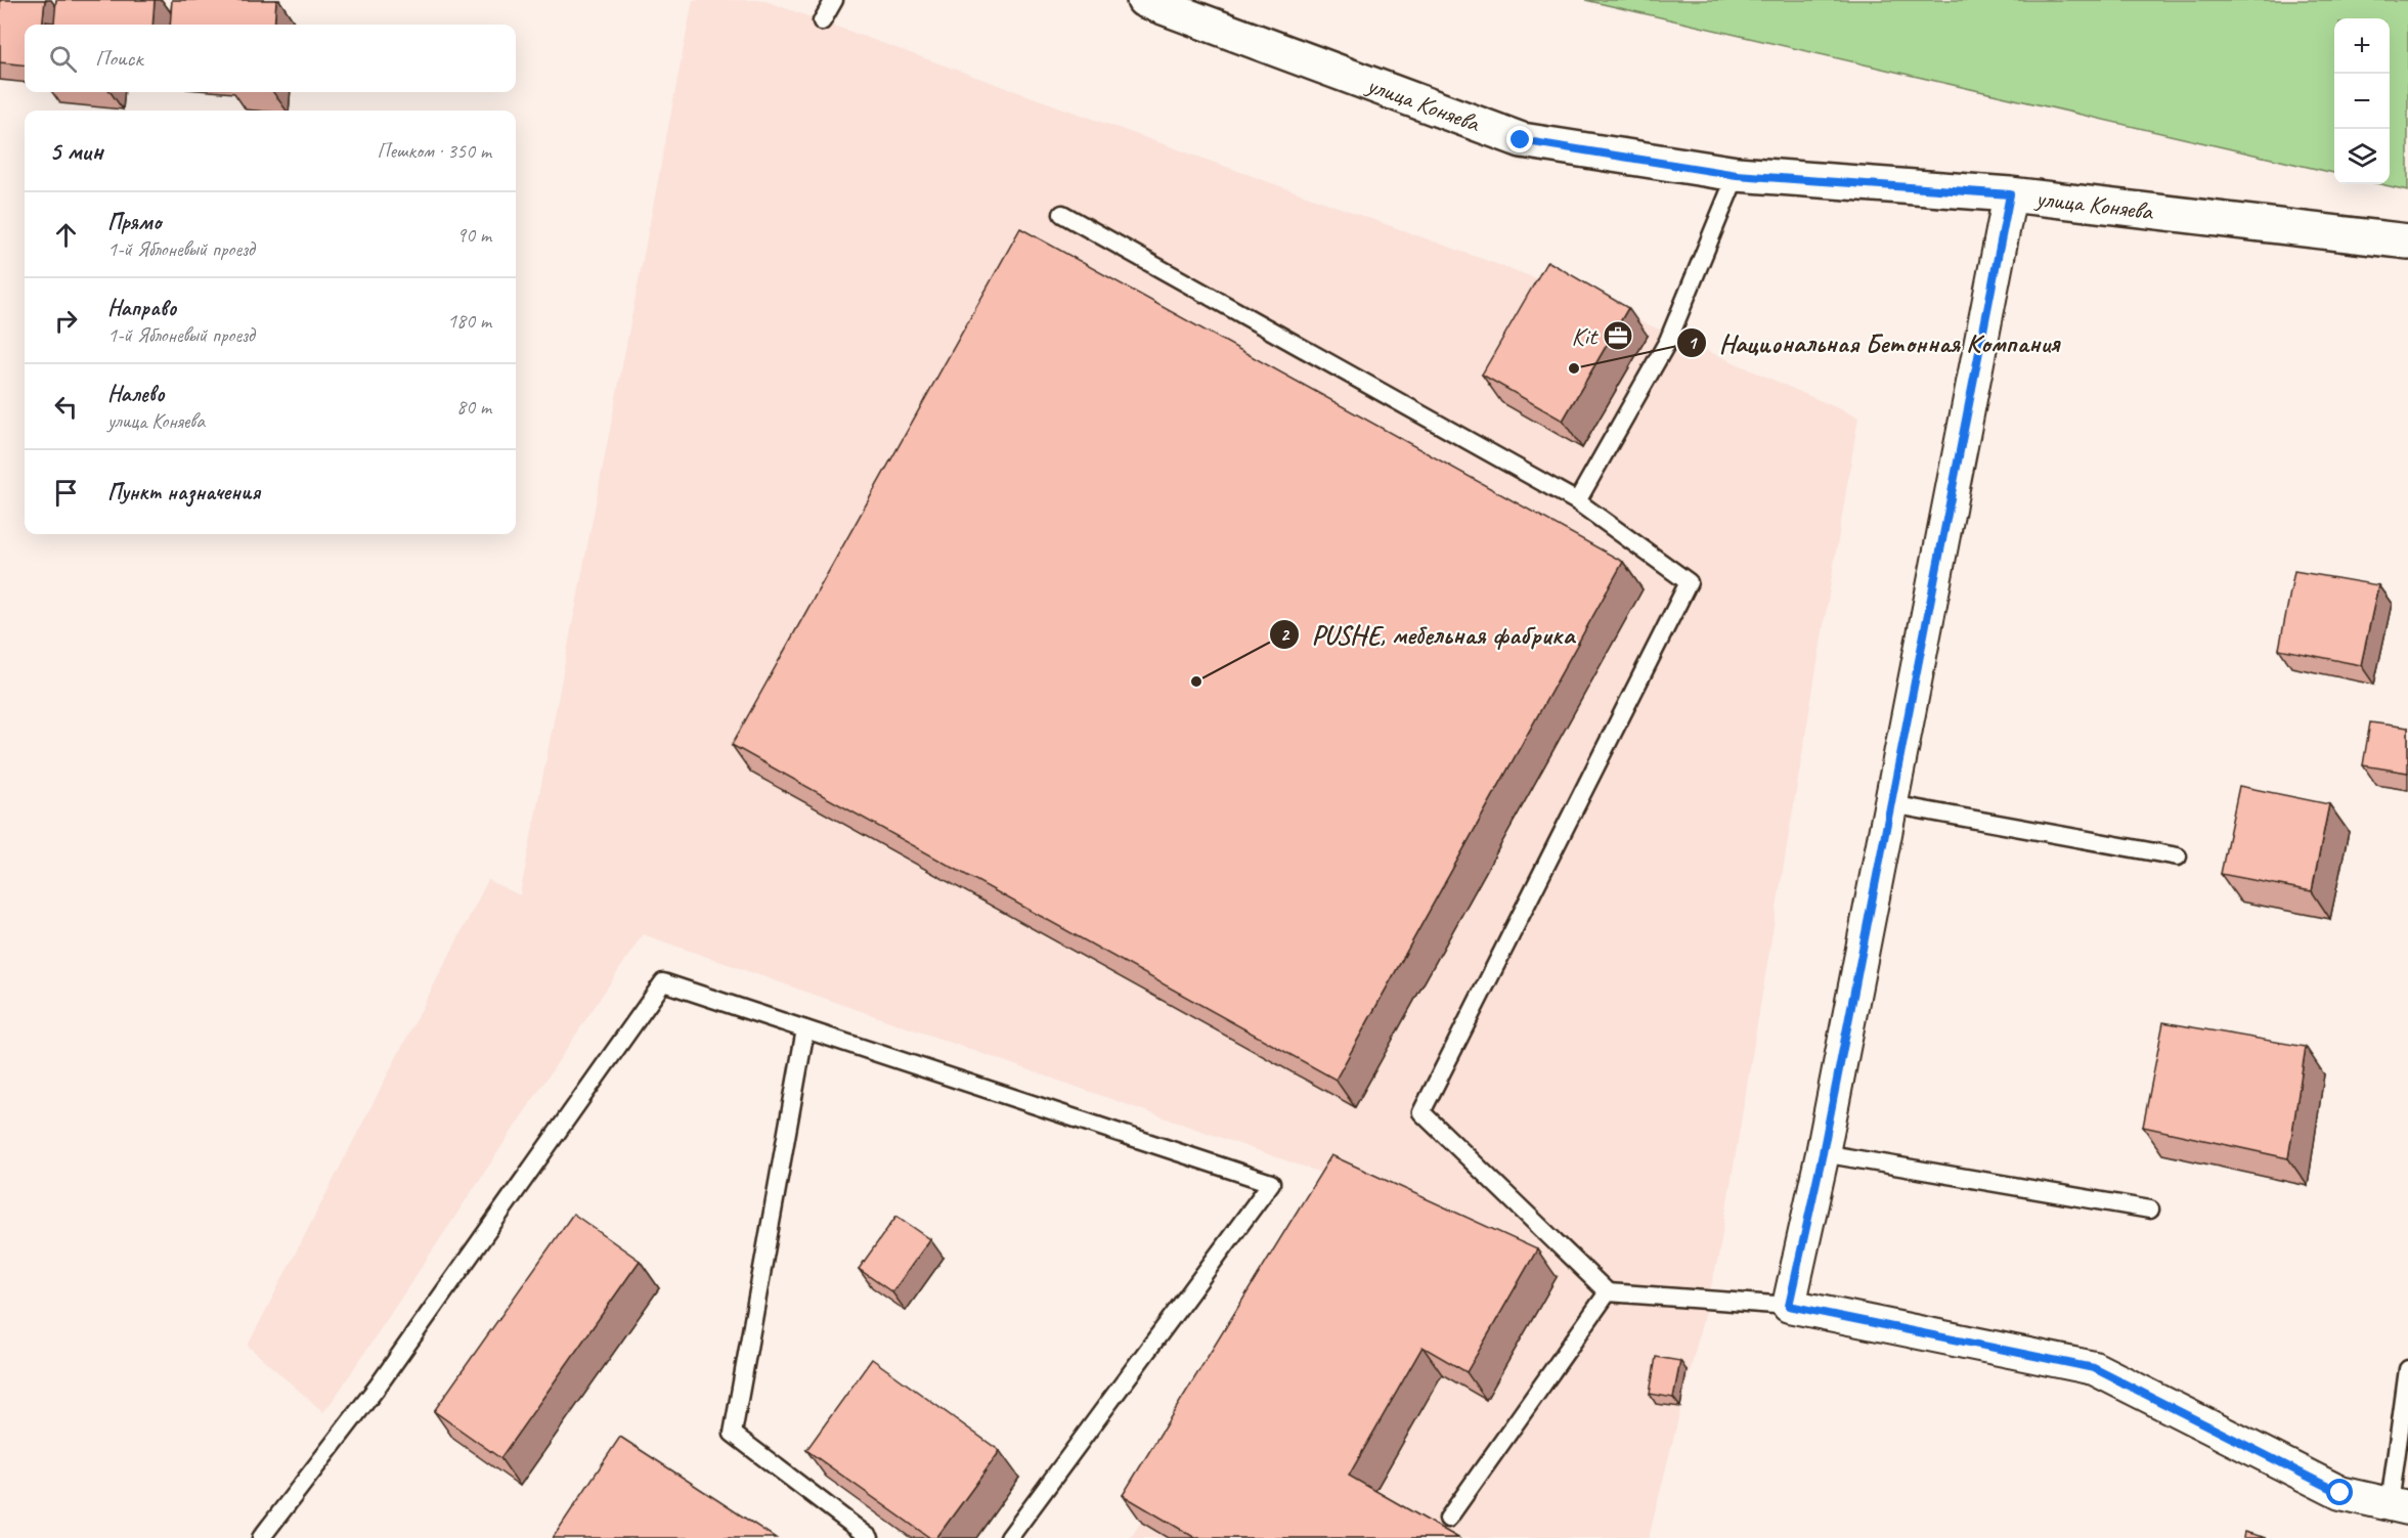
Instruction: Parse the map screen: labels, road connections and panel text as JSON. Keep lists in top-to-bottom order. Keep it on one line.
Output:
{"streets":{"street":["улица Коняева"]},"places":{"office":["Kit"],"other":["Национальная Бетонная Компания","PUSHE, мебельная фабрика"]},"page":{"map_buttons":["+","−"],"search":"Поиск","heading":["5 мин","Пешком · 350 m"],"list":[["Прямо","1-й Яблоневый проезд","90 m"],["Направо","1-й Яблоневый проезд","180 m"],["Налево","улица Коняева","80 m"],"Пункт назначения"]}}
